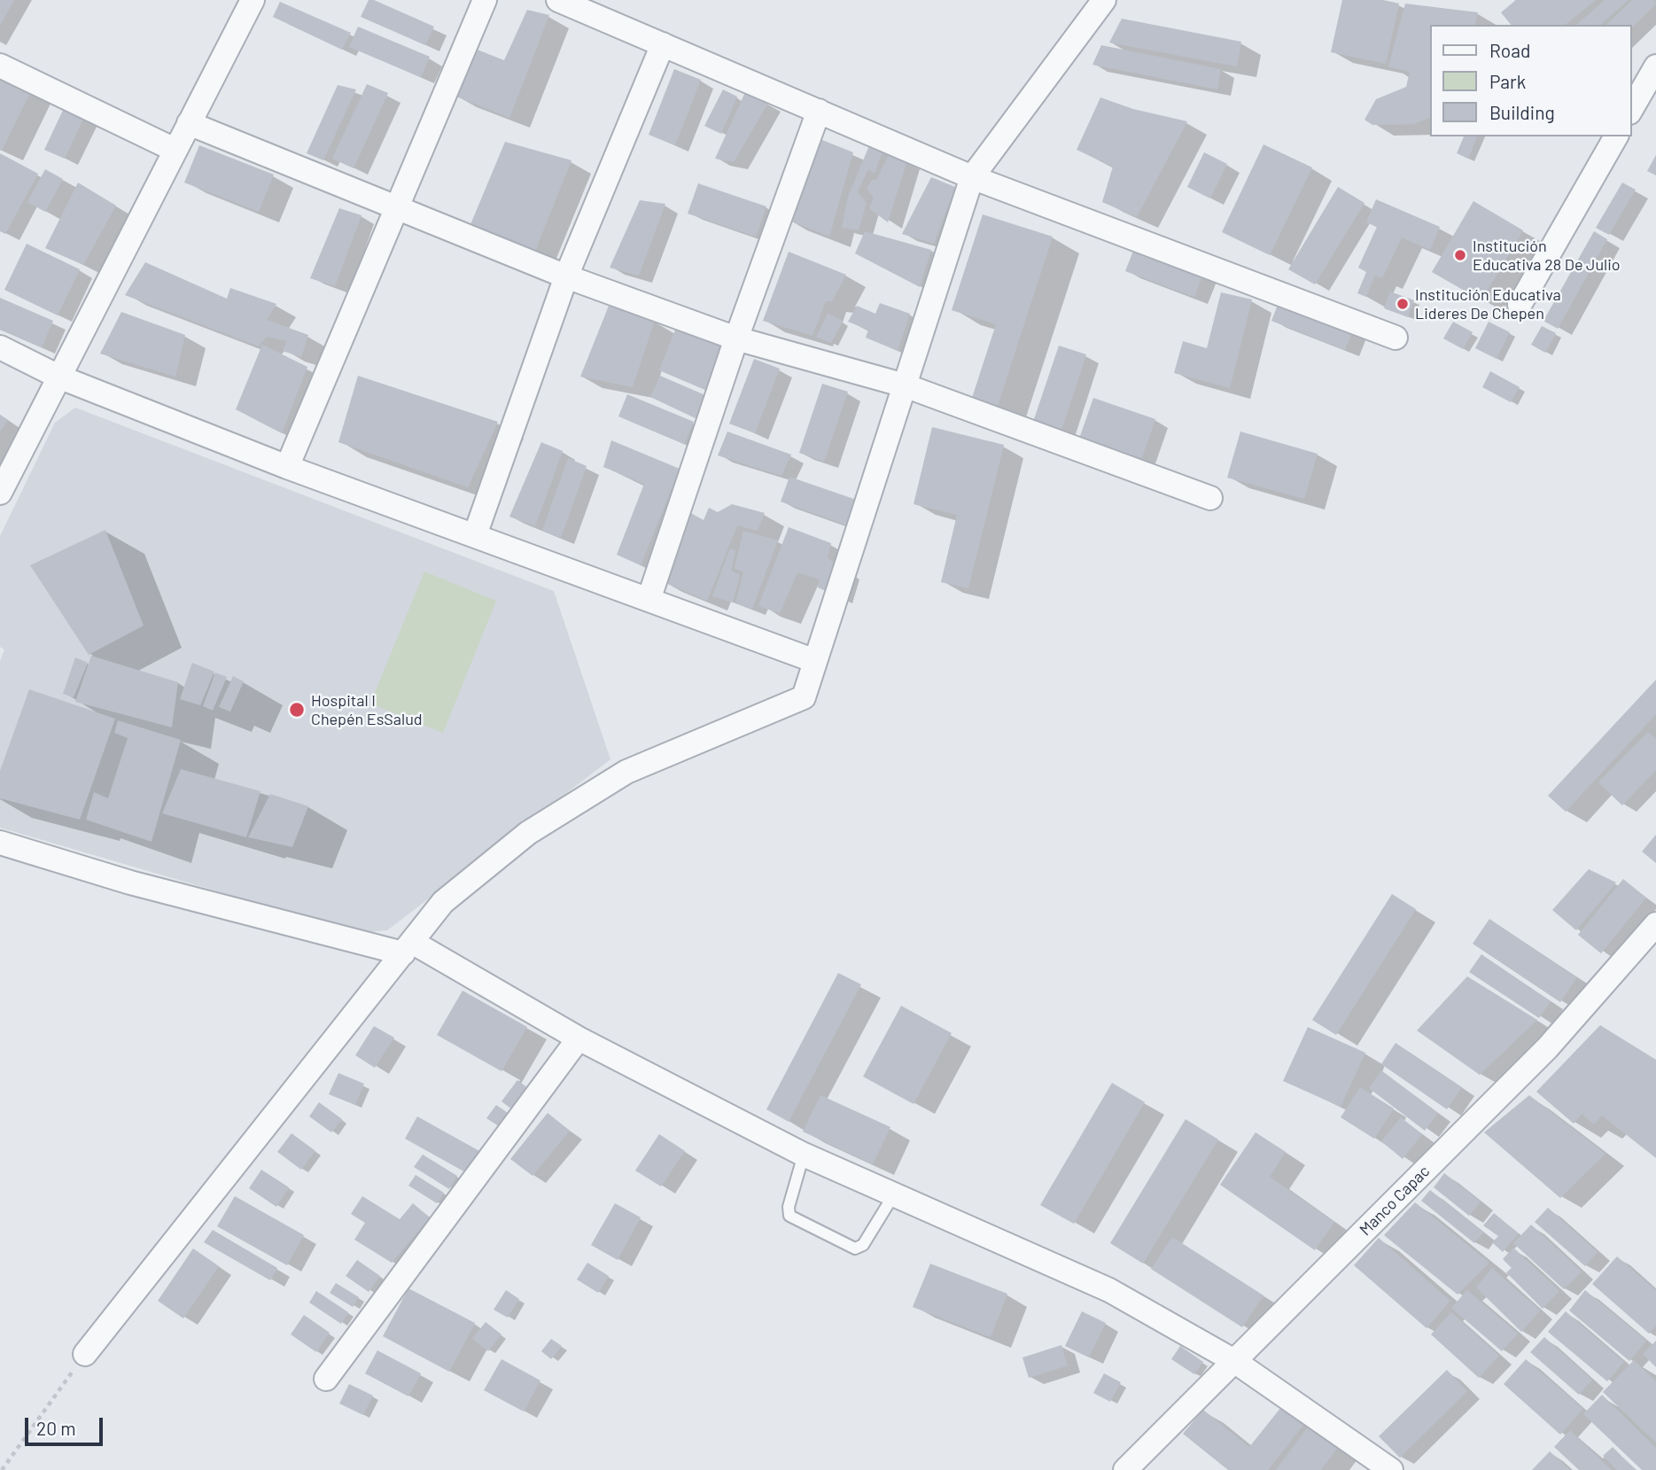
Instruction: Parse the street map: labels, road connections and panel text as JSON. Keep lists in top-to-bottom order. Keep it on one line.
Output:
{"streets":{"street":["Manco Capac"]},"places":["Institución Educativa 28 De Julio","Institución Educativa Lideres De Chepen","Hospital I Chepén EsSalud"],"legend":["Road","Park","Building"],"scale_bar":"20 m"}
